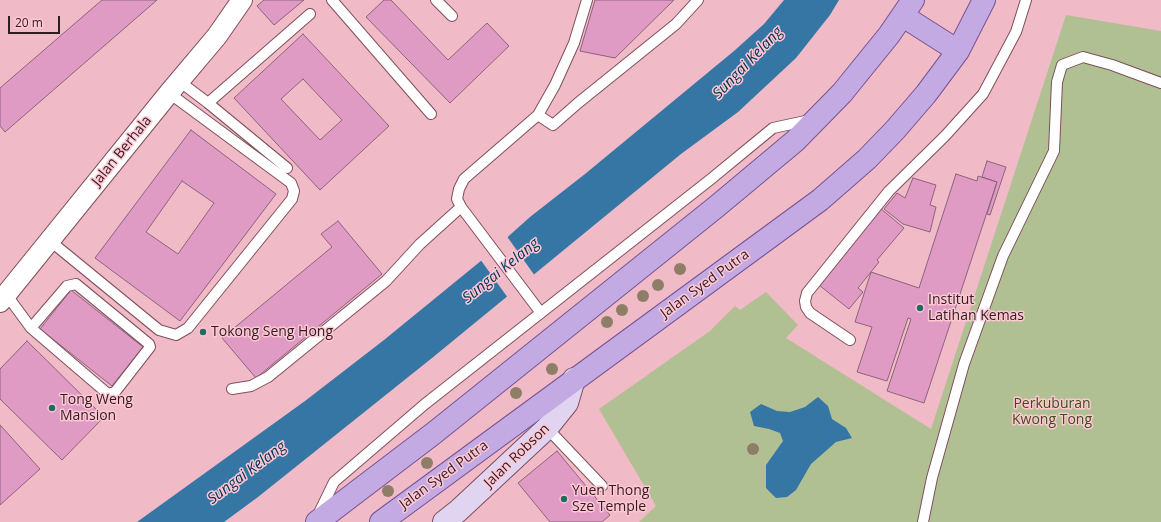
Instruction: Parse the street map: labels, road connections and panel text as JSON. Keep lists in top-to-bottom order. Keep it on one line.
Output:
{"streets":{"main road":["Jalan Syed Putra","Jalan Robson"],"street":["Jalan Berhala"]},"crossings":[["Jalan Syed Putra","Jalan Robson"]],"water":["Sungai Kelang"],"parks":["Perkuburan Kwong Tong"],"places":["Institut Latihan Kemas","Tokong Seng Hong","Tong Weng Mansion","Yuen Thong Sze Temple"],"scale_bar":"20 m"}
